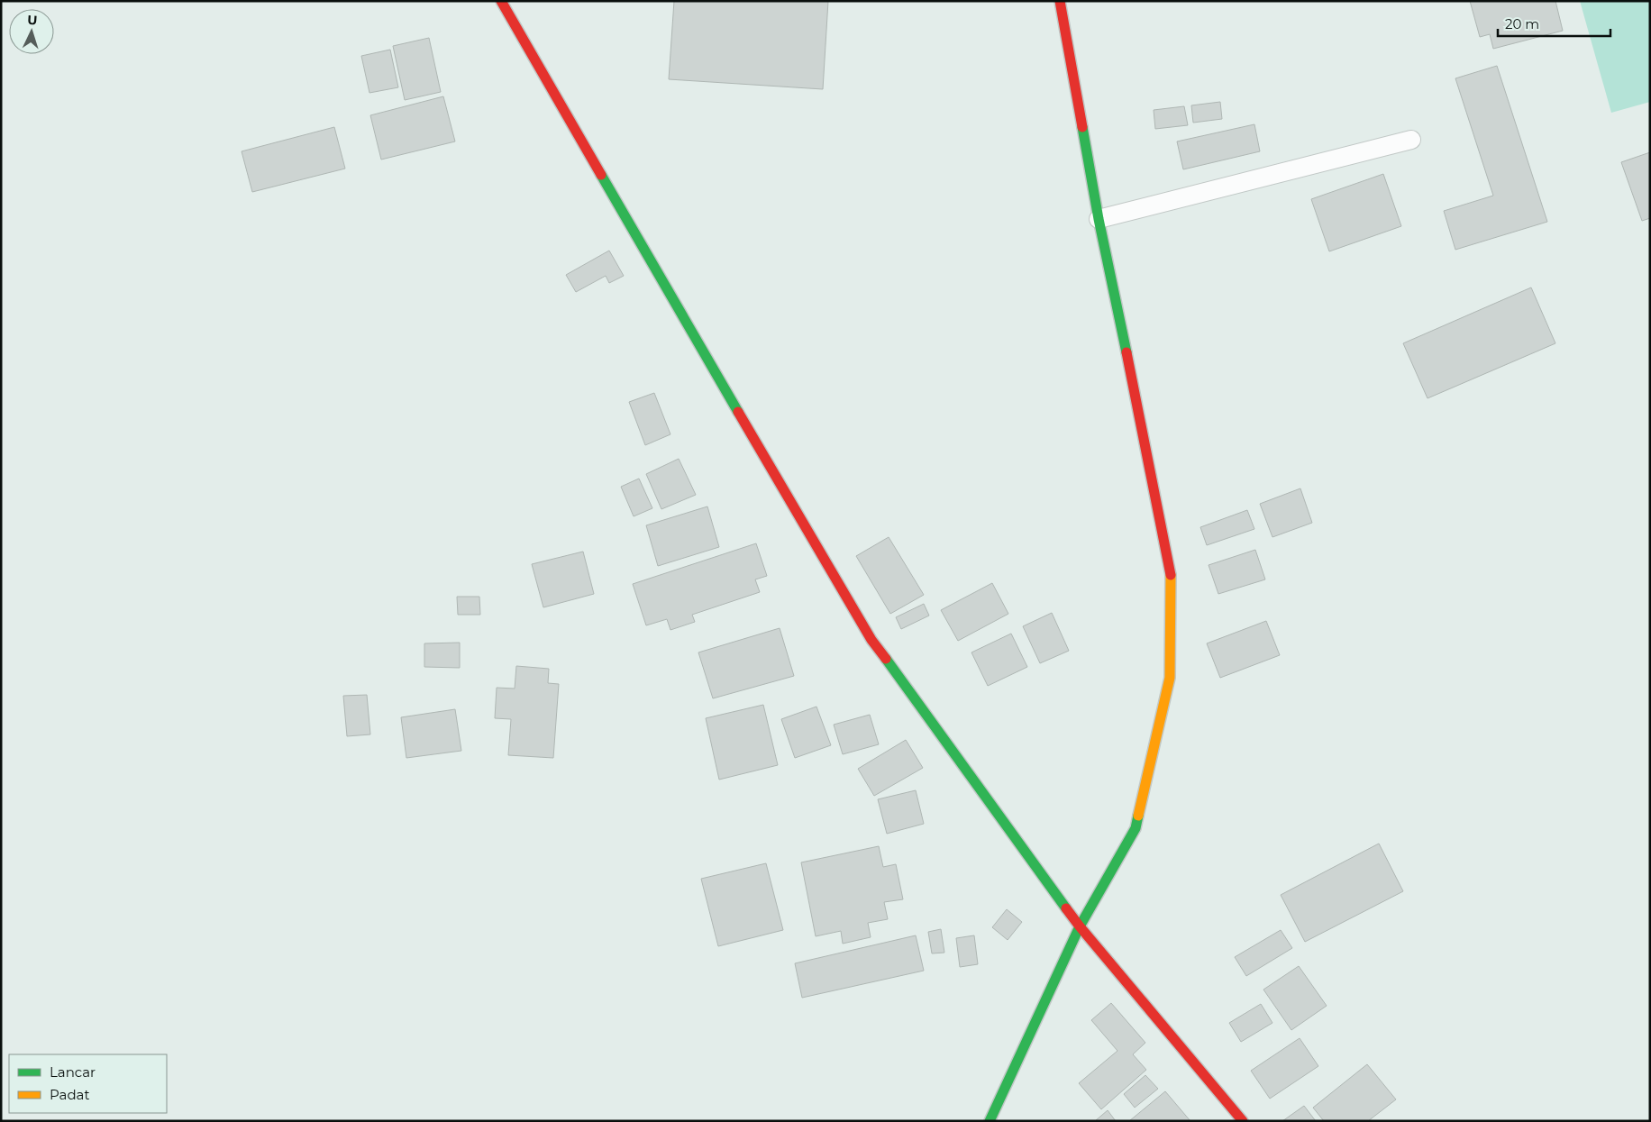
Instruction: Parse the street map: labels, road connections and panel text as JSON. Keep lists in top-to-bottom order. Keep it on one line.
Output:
{"legend":["Lancar","Padat"],"scale_bar":"20 m","north":"top"}
